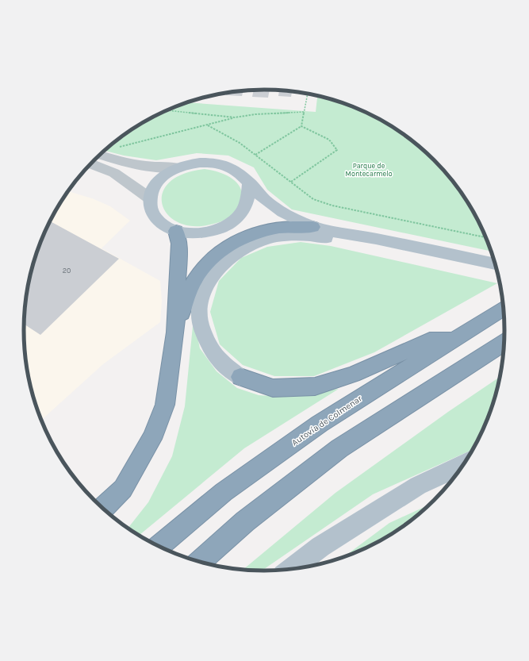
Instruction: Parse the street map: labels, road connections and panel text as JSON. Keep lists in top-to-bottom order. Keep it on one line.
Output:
{"streets":{"highway":["Autovía de Colmenar"]},"parks":["Parque de Montecarmelo"],"house_numbers":["20"]}
